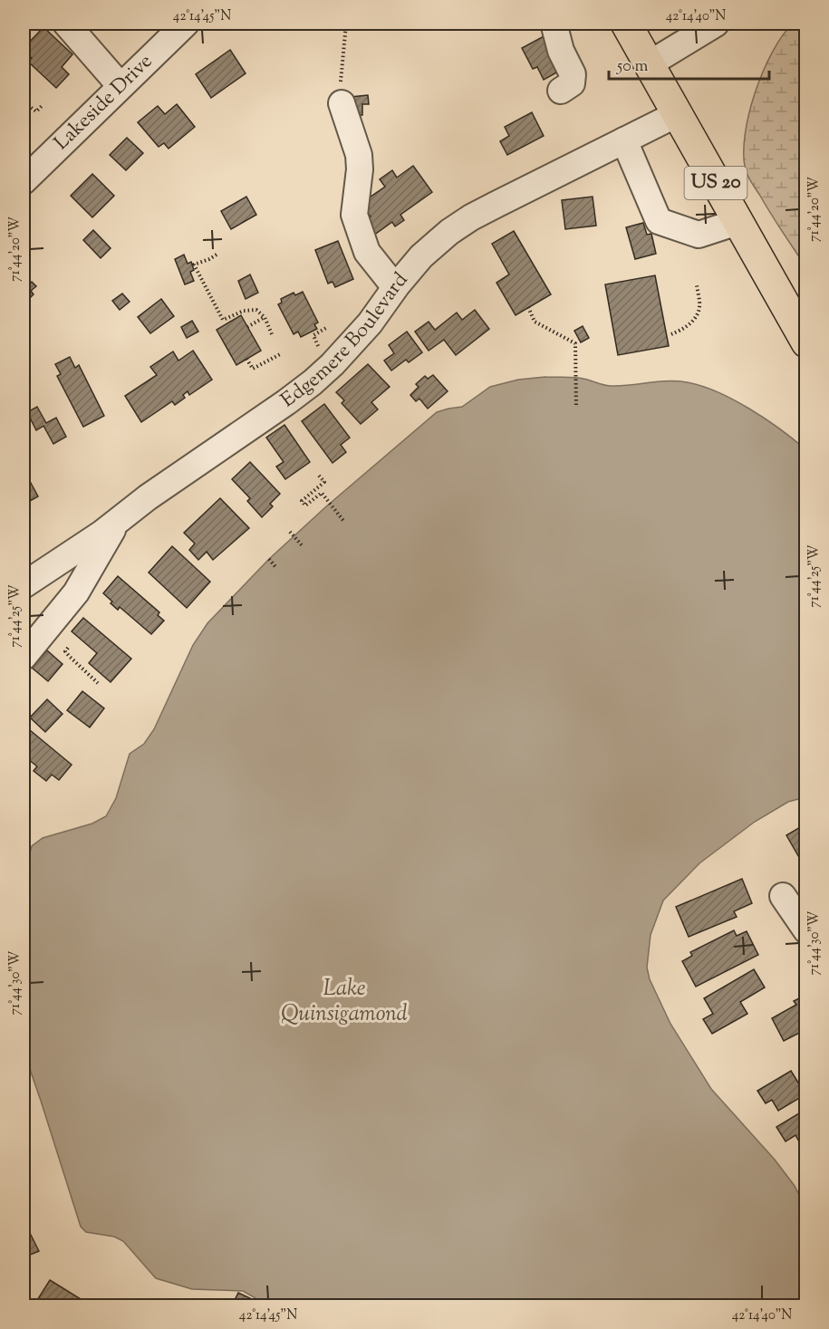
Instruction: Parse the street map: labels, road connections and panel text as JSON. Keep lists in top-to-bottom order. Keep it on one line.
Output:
{"streets":{"main road":["US 20"],"street":["Lakeside Drive","Edgemere Boulevard"]},"crossings":[["US 20","Edgemere Boulevard"]],"water":["Lake Quinsigamond"],"scale_bar":"50 m","coordinates":["42°14'45\"N","42°14'40\"N","71°44'20\"W","71°44'25\"W","71°44'30\"W"]}
